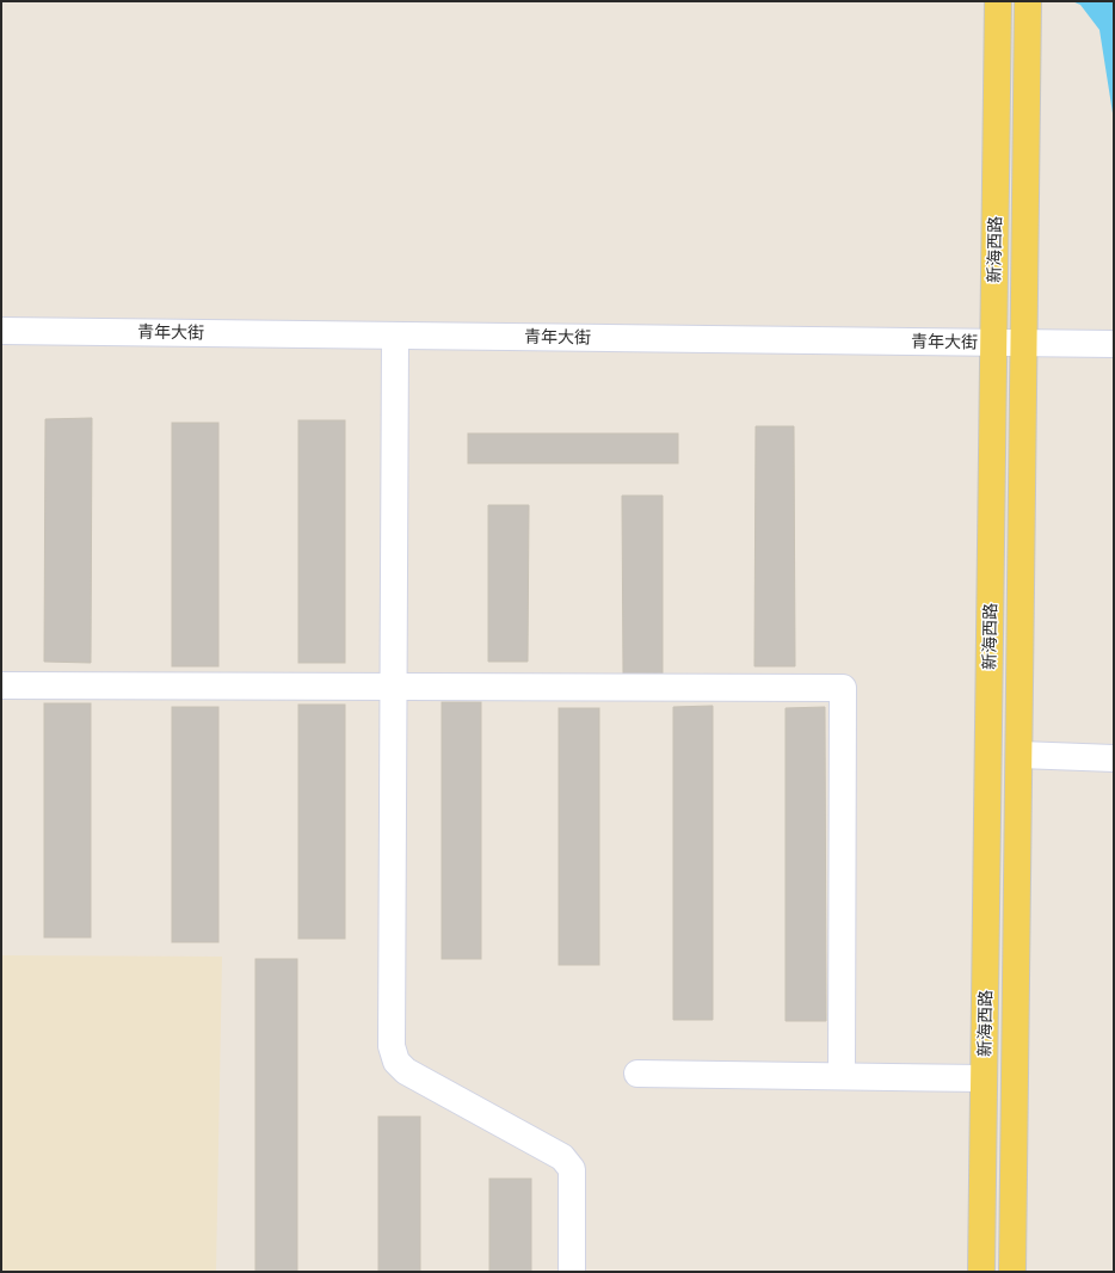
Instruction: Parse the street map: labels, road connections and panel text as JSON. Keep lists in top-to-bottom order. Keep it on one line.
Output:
{"streets":{"main road":["新海西路"],"street":["青年大街"]},"crossings":[["新海西路","青年大街"]]}
